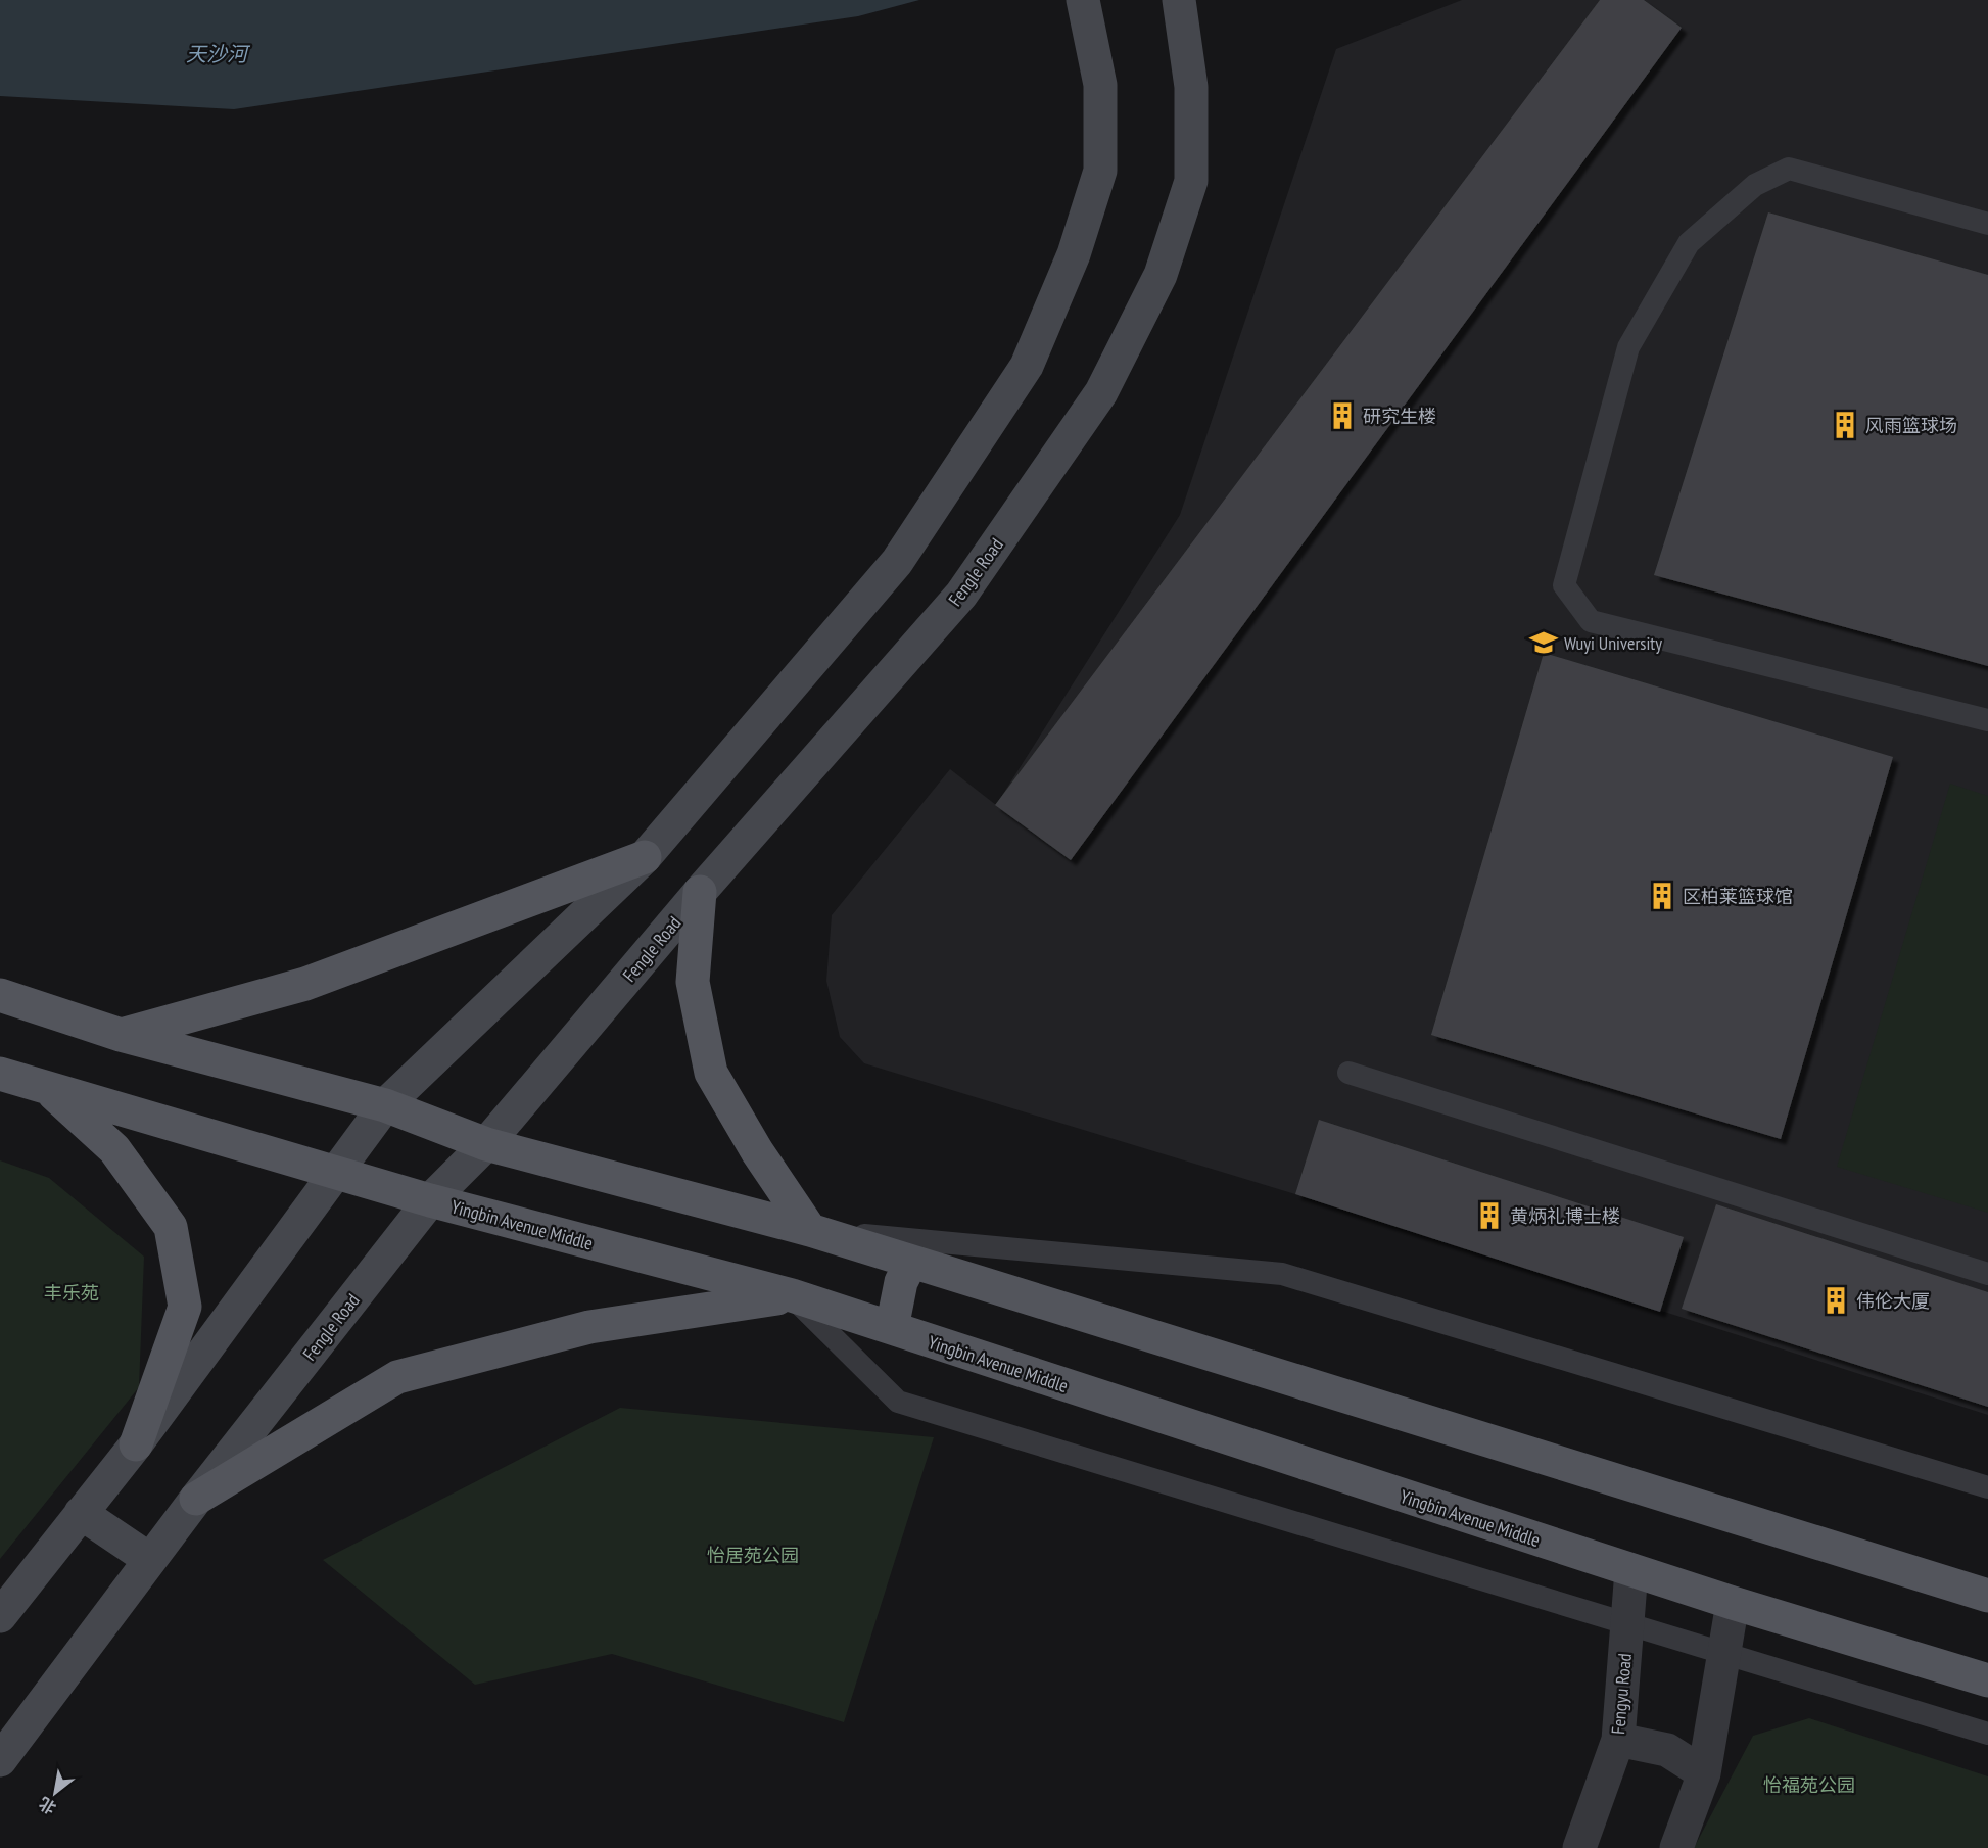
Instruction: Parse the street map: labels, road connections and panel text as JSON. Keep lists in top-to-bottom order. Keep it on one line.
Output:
{"streets":{"main road":["Fengle Road","Yingbin Avenue Middle"],"street":["Fengyu Road"]},"crossings":[["Fengle Road","Yingbin Avenue Middle"],["Yingbin Avenue Middle","Fengyu Road"]],"water":["天沙河"],"parks":["丰乐苑","怡居苑公园","怡福苑公园"],"places":{"building":["研究生楼","风雨篮球场","区柏莱篮球馆","黄炳礼博士楼","伟伦大厦"],"school or university":["Wuyi University"]},"north":"bottom left"}
